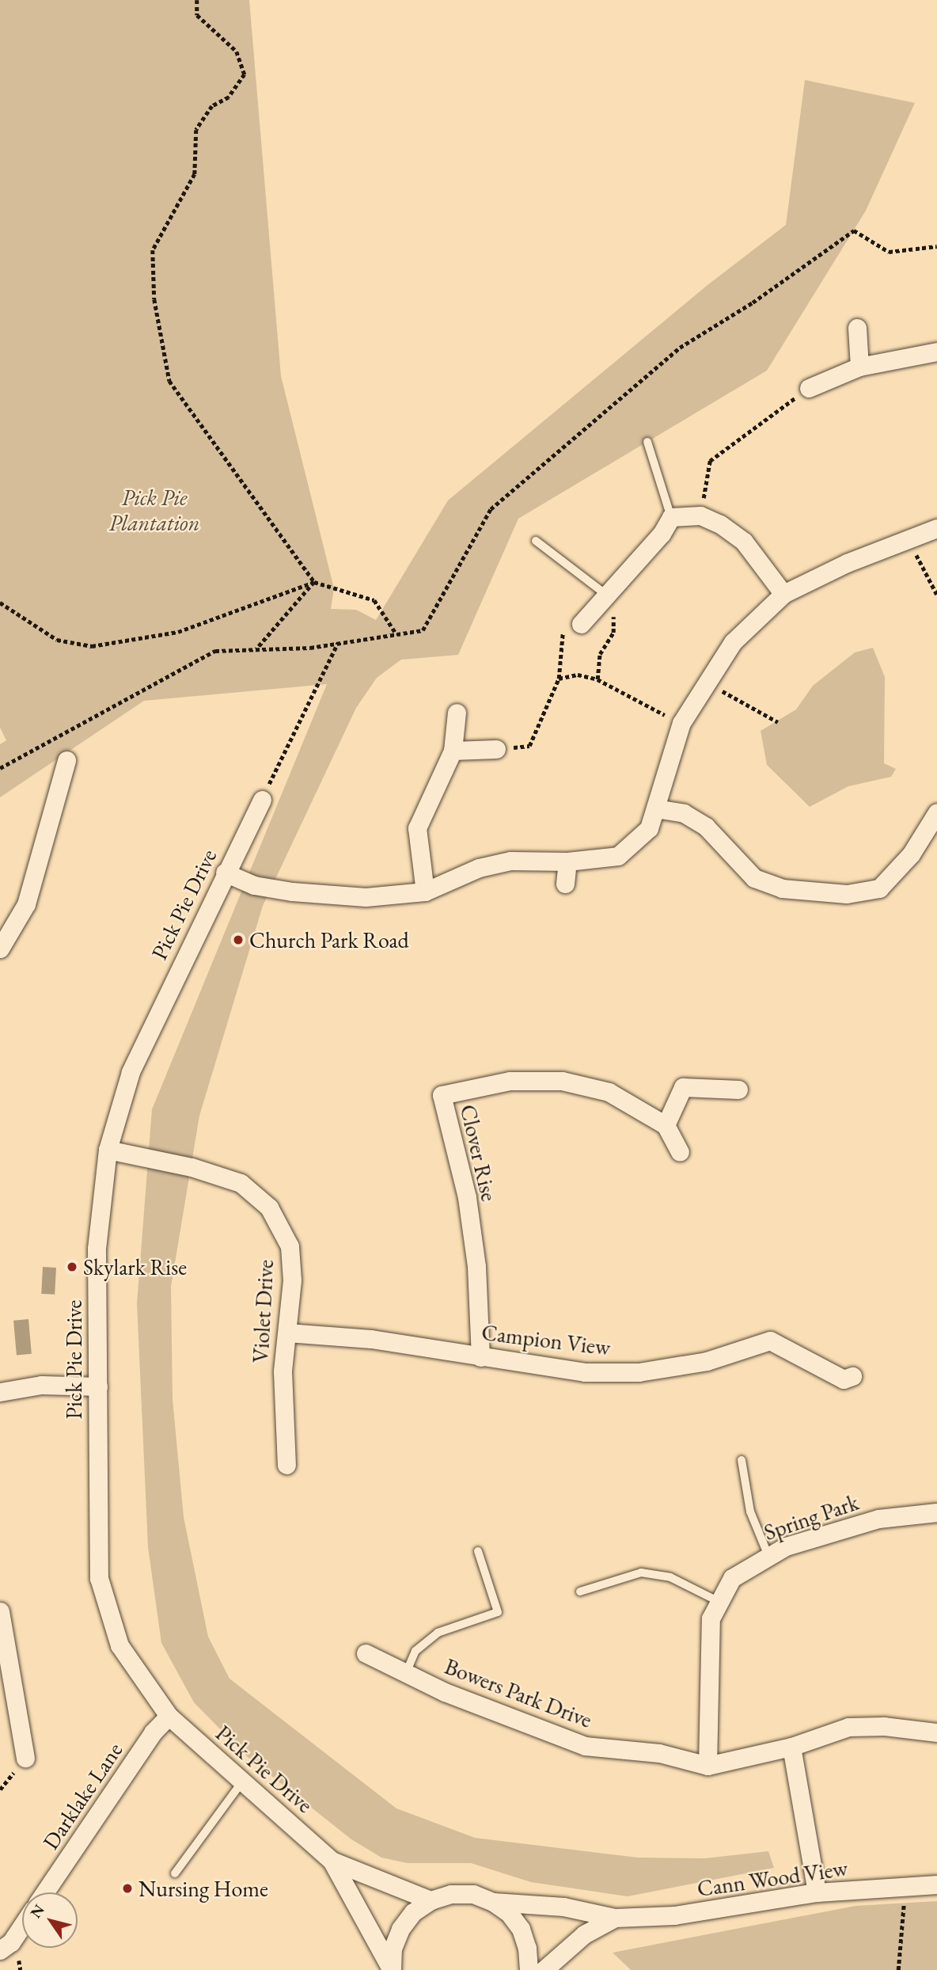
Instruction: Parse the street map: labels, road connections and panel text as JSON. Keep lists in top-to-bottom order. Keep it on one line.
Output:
{"streets":{"street":["Pick Pie Drive","Clover Rise","Violet Drive","Campion View","Spring Park","Bowers Park Drive","Darklake Lane","Cann Wood View"]},"crossings":[["Pick Pie Drive","Violet Drive"],["Pick Pie Drive","Darklake Lane"],["Pick Pie Drive","Cann Wood View"],["Clover Rise","Campion View"],["Violet Drive","Campion View"],["Spring Park","Bowers Park Drive"]],"parks":["Pick Pie Plantation"],"places":["Church Park Road","Skylark Rise","Nursing Home"],"north":"top left"}
